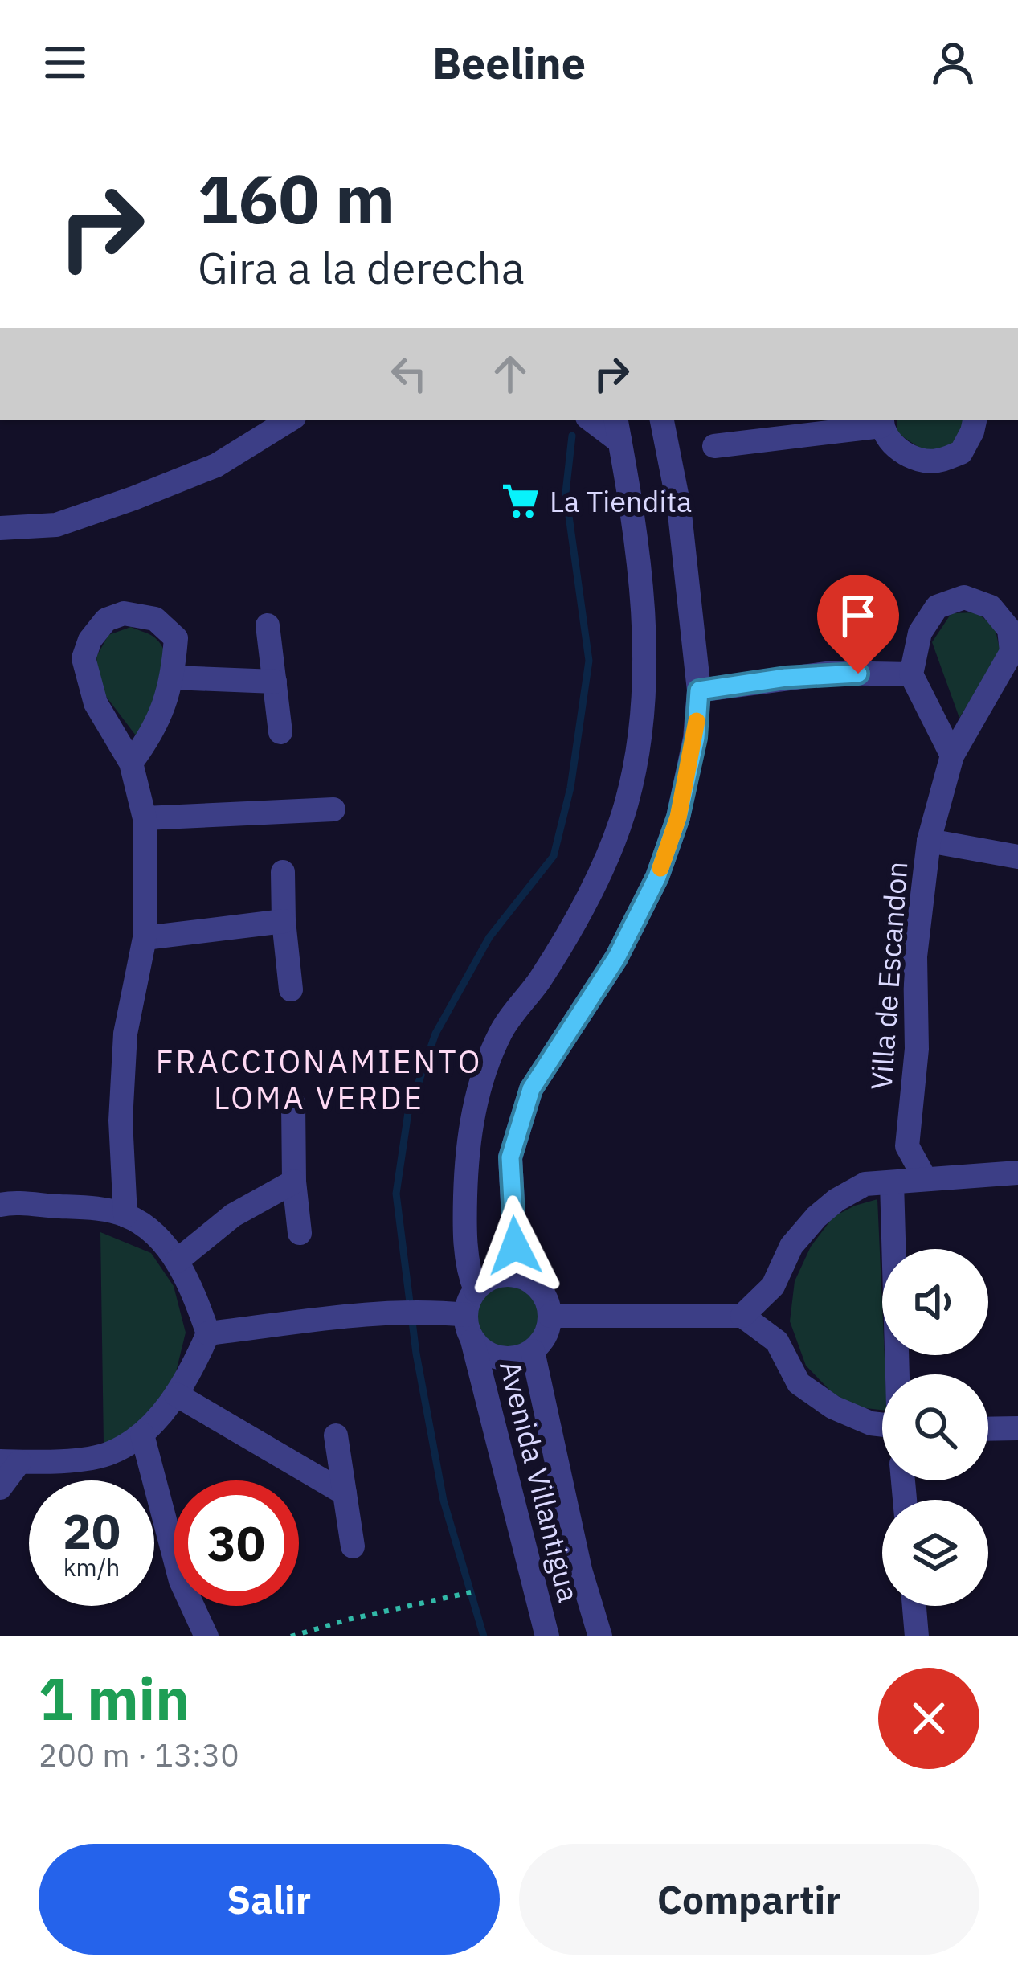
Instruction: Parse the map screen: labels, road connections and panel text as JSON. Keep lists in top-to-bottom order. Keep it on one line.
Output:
{"streets":{"street":["Villa de Escandon","Avenida Villantigua"]},"districts":["FRACCIONAMIENTO LOMA VERDE"],"places":{"supermarket":["La Tiendita"]},"page":{"header":"Beeline","turn":["160 m","Gira a la derecha"],"speed":"20 km/h","limit":"30","heading":["1 min","200 m · 13:30"],"buttons":["Salir","Compartir"]}}
